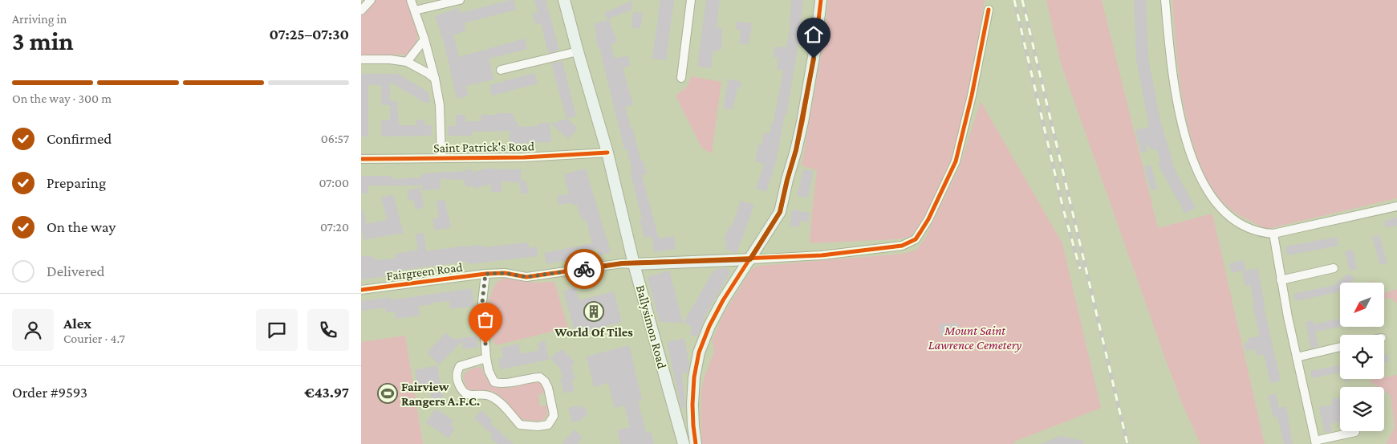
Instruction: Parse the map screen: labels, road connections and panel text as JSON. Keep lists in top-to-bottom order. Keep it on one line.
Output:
{"streets":{"street":["Saint Patrick's Road","Fairgreen Road","Ballysimon Road"]},"crossings":[["Saint Patrick's Road","Ballysimon Road"],["Fairgreen Road","Ballysimon Road"]],"parks":["Mount Saint Lawrence Cemetery"],"places":{"building":["World Of Tiles"],"sports":["Fairview Rangers A.F.C."]},"north":"bottom left","page":{"heading":["3 min","Arriving in","07:25–07:30"],"panel":["Alex","Courier · 4.7","Order #9593","€43.97"],"bar":"On the way · 300 m","list":[["Confirmed","06:57"],["Preparing","07:00"],["On the way","07:20"],"Delivered"]}}
